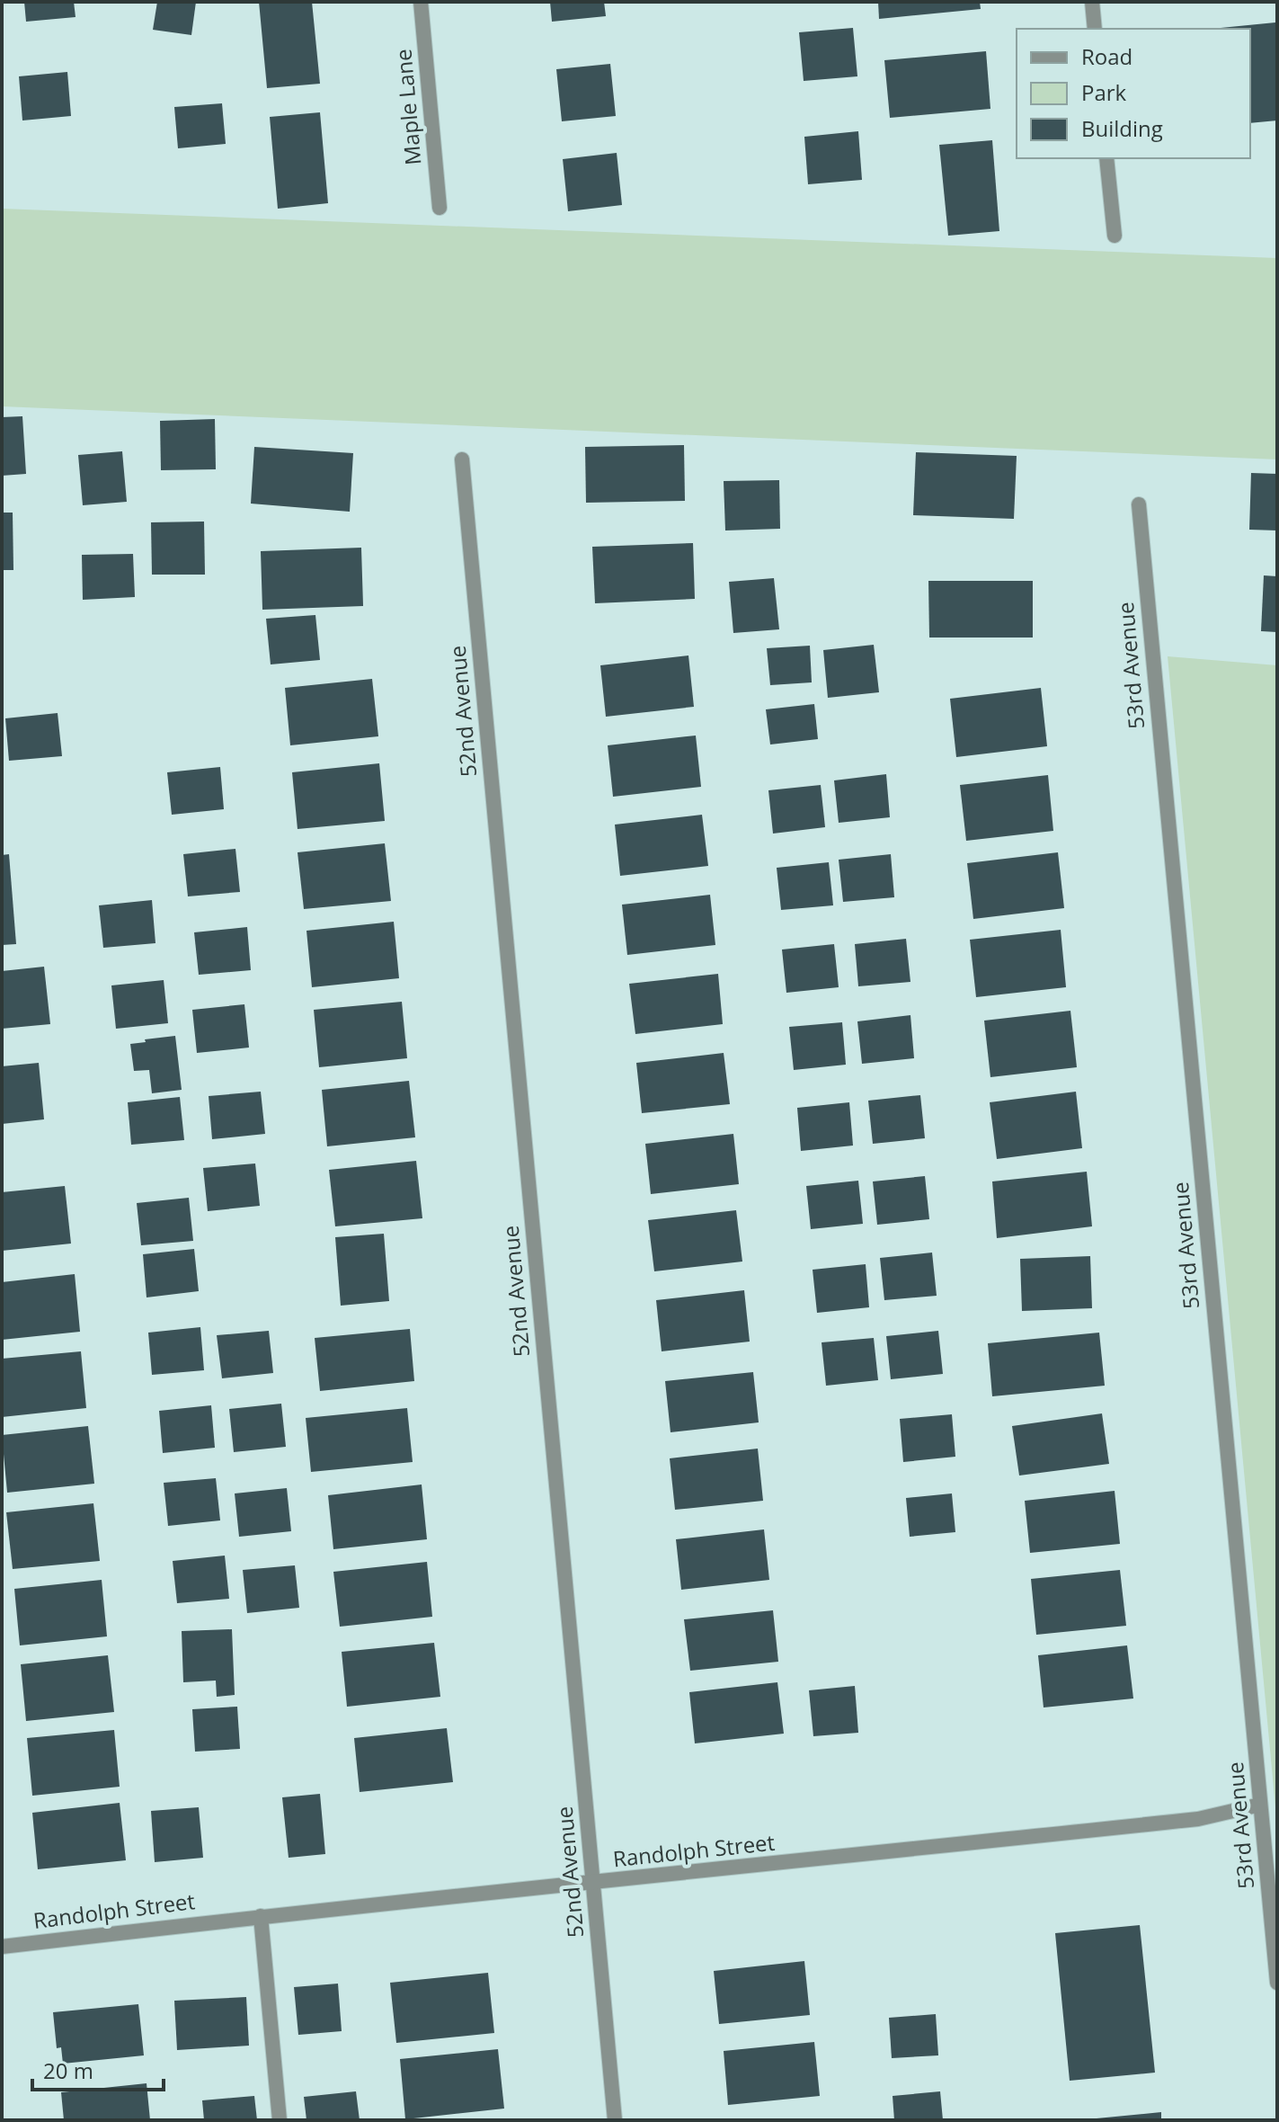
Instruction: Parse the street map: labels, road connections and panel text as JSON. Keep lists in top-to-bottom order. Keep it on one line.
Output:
{"streets":{"street":["Maple Lane","53rd Avenue","52nd Avenue","Randolph Street"]},"crossings":[["53rd Avenue","Randolph Street"],["52nd Avenue","Randolph Street"]],"legend":["Road","Park","Building"],"scale_bar":"20 m"}
